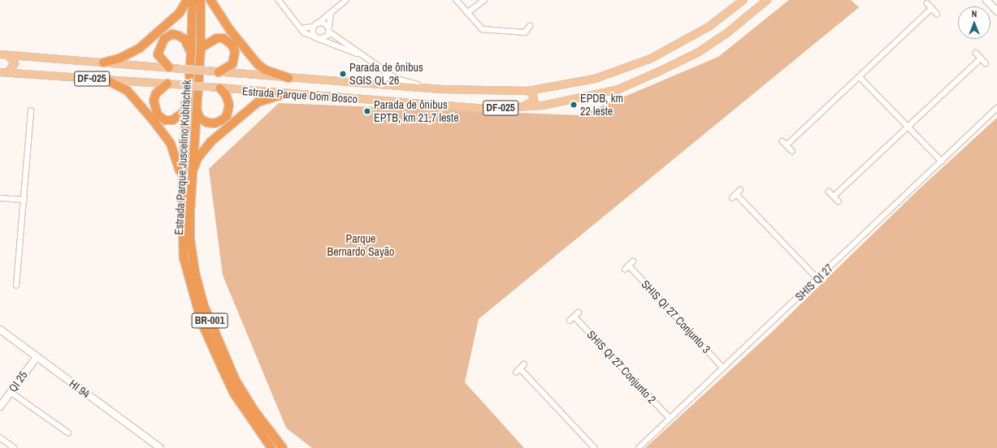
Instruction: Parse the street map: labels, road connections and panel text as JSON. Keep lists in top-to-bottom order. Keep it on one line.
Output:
{"streets":{"highway":["Estrada Parque Juscelino Kubitschek","BR-001"],"main road":["DF-025","Estrada Parque Dom Bosco"],"street":["SHIS QI 27","SHIS QI 27 Conjunto 3","SHIS QI 27 Conjunto 2","QI 25","HI 94"]},"crossings":[["SHIS QI 27","SHIS QI 27 Conjunto 3"],["SHIS QI 27","SHIS QI 27 Conjunto 2"],["QI 25","HI 94"]],"parks":["Parque Bernardo Sayão"],"places":["Parada de ônibus SGIS QL 26","EPDB, km 22 leste","Parada de ônibus EPTB, km 21,7 leste"],"north":"top"}
